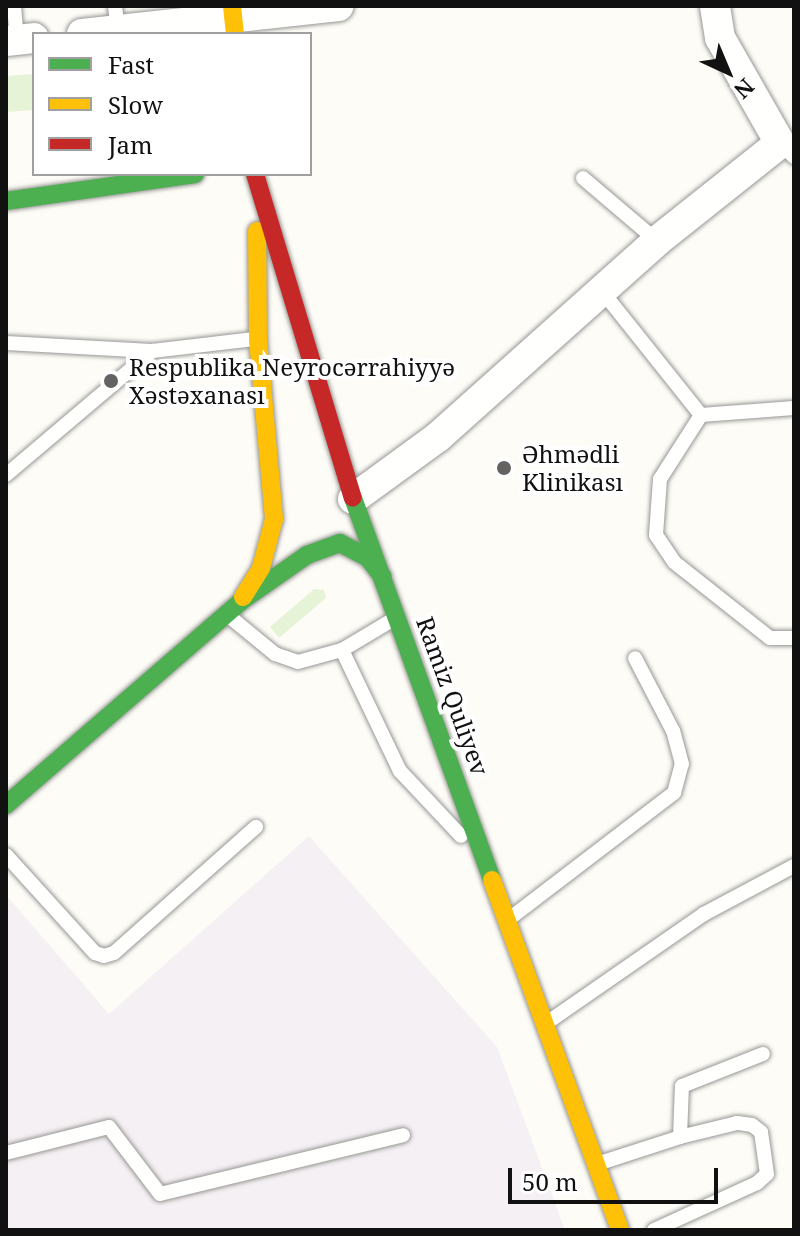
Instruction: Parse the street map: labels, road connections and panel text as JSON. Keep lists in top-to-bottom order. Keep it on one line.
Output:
{"streets":{"main road":["Ramiz Quliyev"]},"places":["Respublika Neyrocərrahiyyə Xəstəxanası","Əhmədli Klinikası"],"legend":["Fast","Slow","Jam"],"scale_bar":"50 m","north":"bottom right"}
